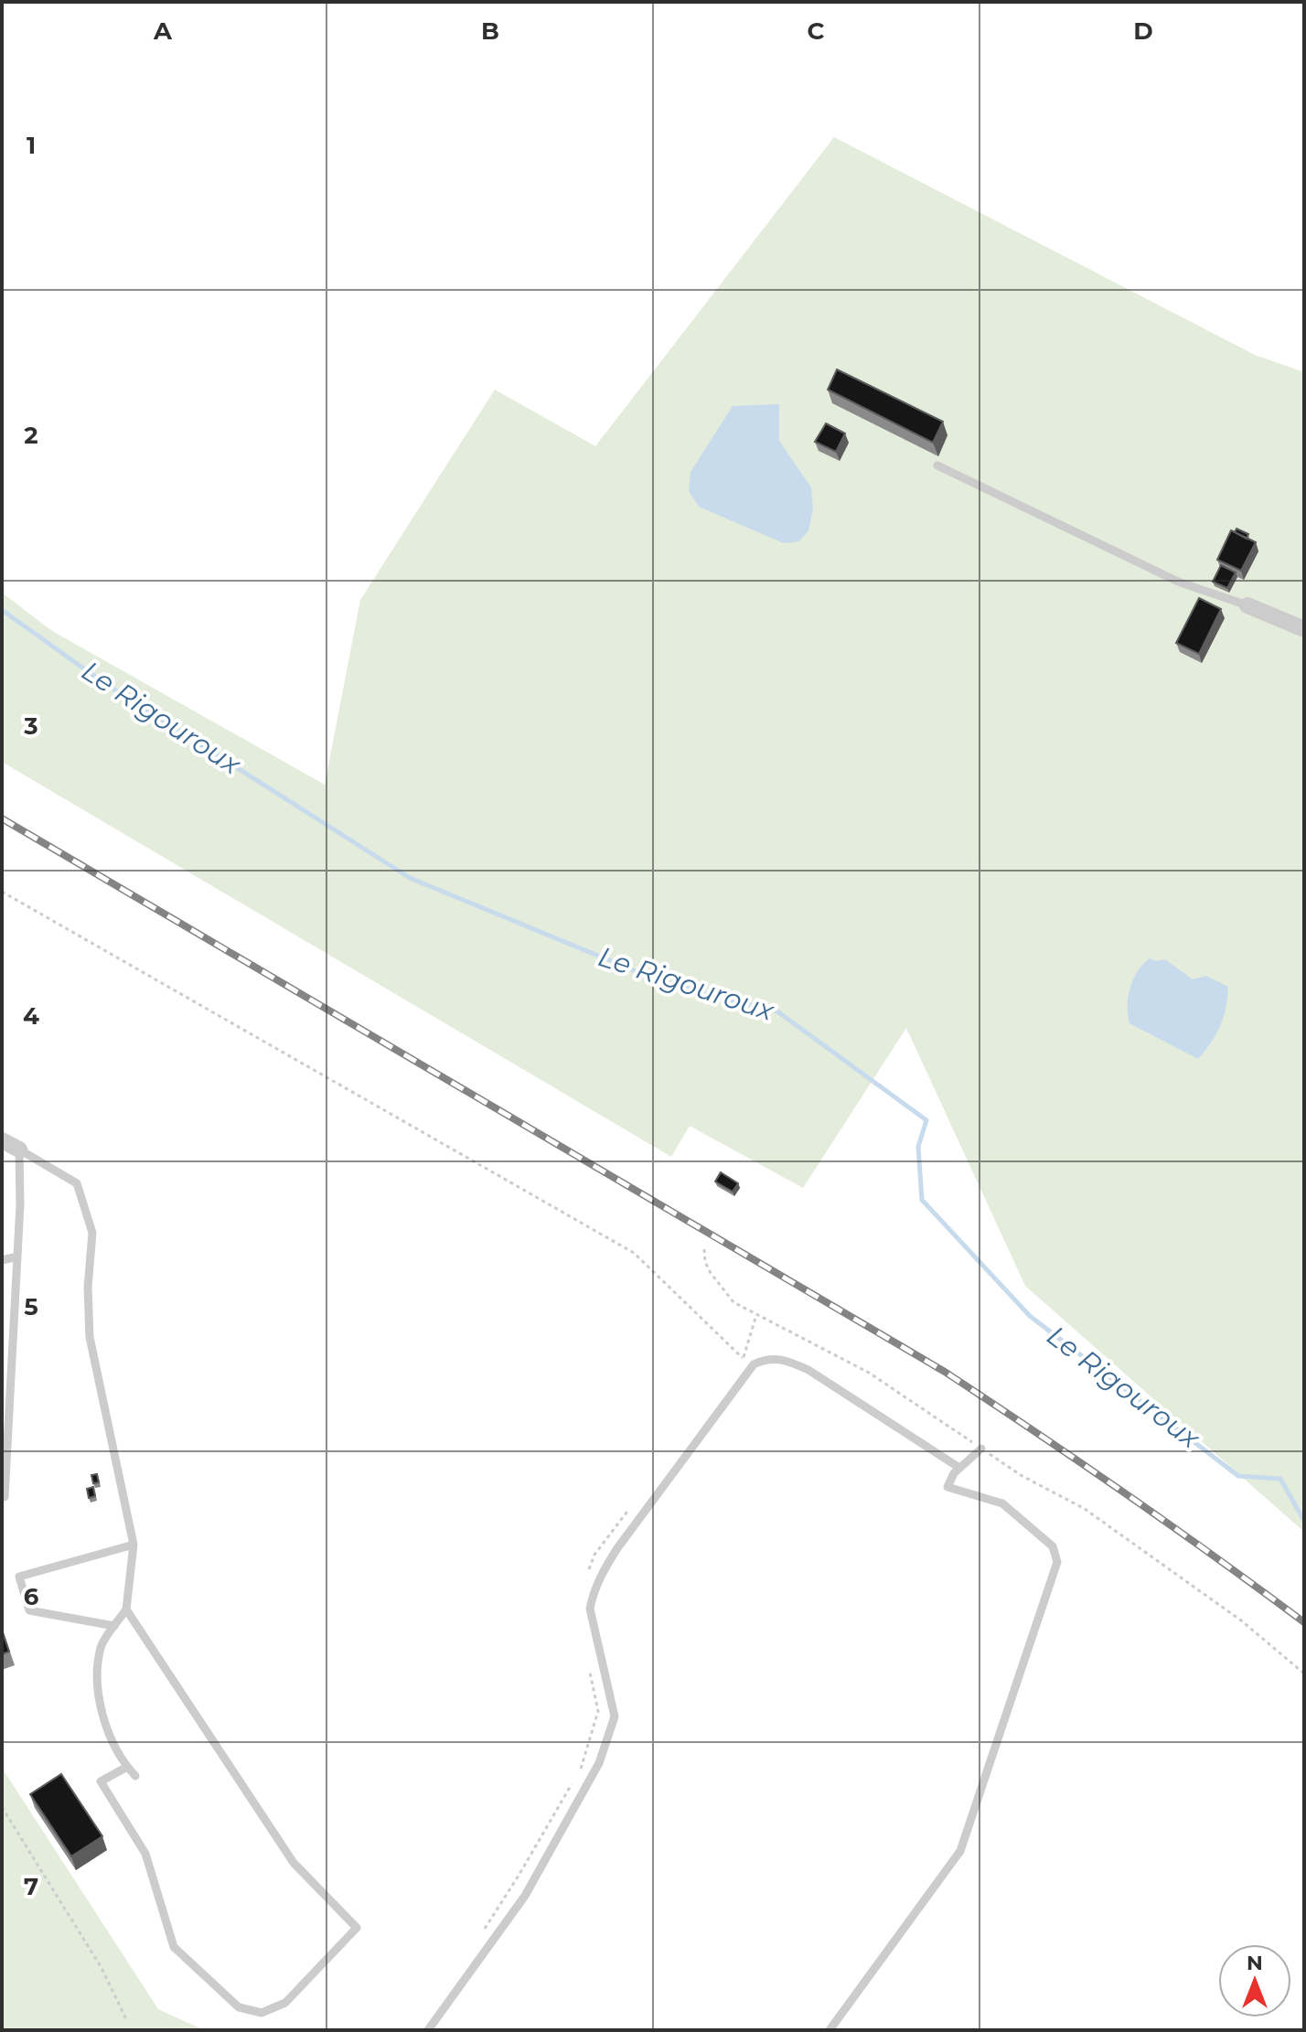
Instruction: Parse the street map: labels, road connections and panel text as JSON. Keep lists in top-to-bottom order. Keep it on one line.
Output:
{"water":["Le Rigouroux"],"north":"top","grid":{"columns":["A","B","C","D"],"rows":["1","2","3","4","5","6","7"]}}
